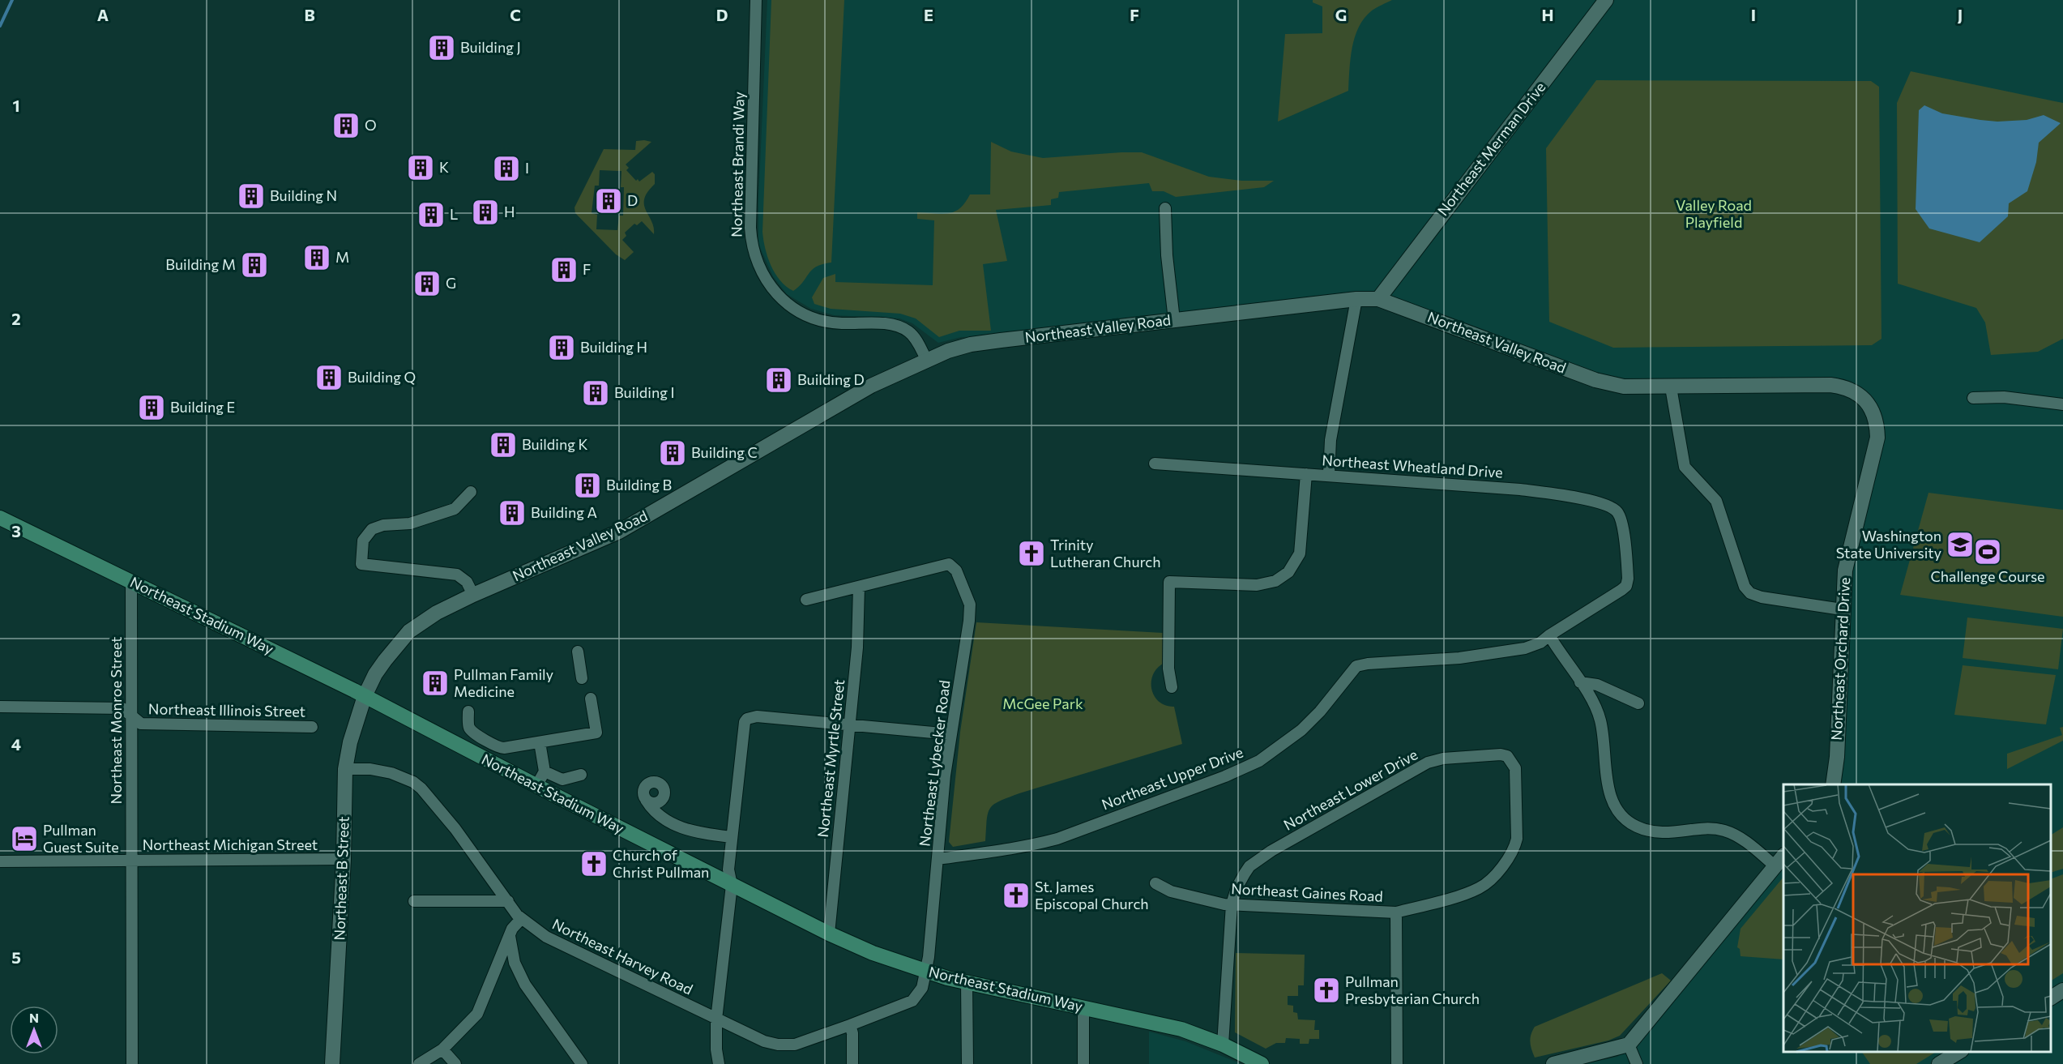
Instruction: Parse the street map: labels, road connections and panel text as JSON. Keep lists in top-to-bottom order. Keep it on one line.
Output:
{"streets":{"main road":["Northeast Stadium Way"],"street":["Northeast Merman Drive","Northeast Brandi Way","Northeast Valley Road","Northeast Wheatland Drive","Northeast Orchard Drive","Northeast Illinois Street","Northeast Monroe Street","Northeast Myrtle Street","Northeast Lybecker Road","Northeast Upper Drive","Northeast Lower Drive","Northeast Michigan Street","Northeast B Street","Northeast Gaines Road","Northeast Harvey Road"]},"crossings":[["Northeast Merman Drive","Northeast Valley Road"],["Northeast Brandi Way","Northeast Valley Road"],["Northeast Valley Road","Northeast Stadium Way"],["Northeast Valley Road","Northeast Orchard Drive"],["Northeast Valley Road","Northeast B Street"],["Northeast Wheatland Drive","Northeast Upper Drive"],["Northeast Stadium Way","Northeast Monroe Street"],["Northeast Stadium Way","Northeast Myrtle Street"],["Northeast Stadium Way","Northeast Lybecker Road"],["Northeast Stadium Way","Northeast Lower Drive"],["Northeast Stadium Way","Northeast B Street"],["Northeast Stadium Way","Northeast Harvey Road"],["Northeast Illinois Street","Northeast Monroe Street"],["Northeast Monroe Street","Northeast Michigan Street"],["Northeast Myrtle Street","Northeast Lybecker Road"],["Northeast Lybecker Road","Northeast Upper Drive"],["Northeast Lybecker Road","Northeast Harvey Road"],["Northeast Lower Drive","Northeast Gaines Road"],["Northeast Michigan Street","Northeast B Street"],["Northeast B Street","Northeast Harvey Road"]],"parks":["Valley Road Playfield","McGee Park"],"places":{"building":["Building J","O","K","I","Building N","D","H","L","M","Building M","F","G","Building H","Building Q","Building D","Building I","Building E","Building K","Building C","Building B","Building A","Pullman Family Medicine"],"school or university":["Washington State University"],"sports":["Challenge Course"],"church":["Trinity Lutheran Church","Church of Christ Pullman","St. James Episcopal Church","Pullman Presbyterian Church"],"hotel":["Pullman Guest Suite"]},"north":"top","grid":{"columns":["A","B","C","D","E","F","G","H","I","J"],"rows":["1","2","3","4","5"]}}
